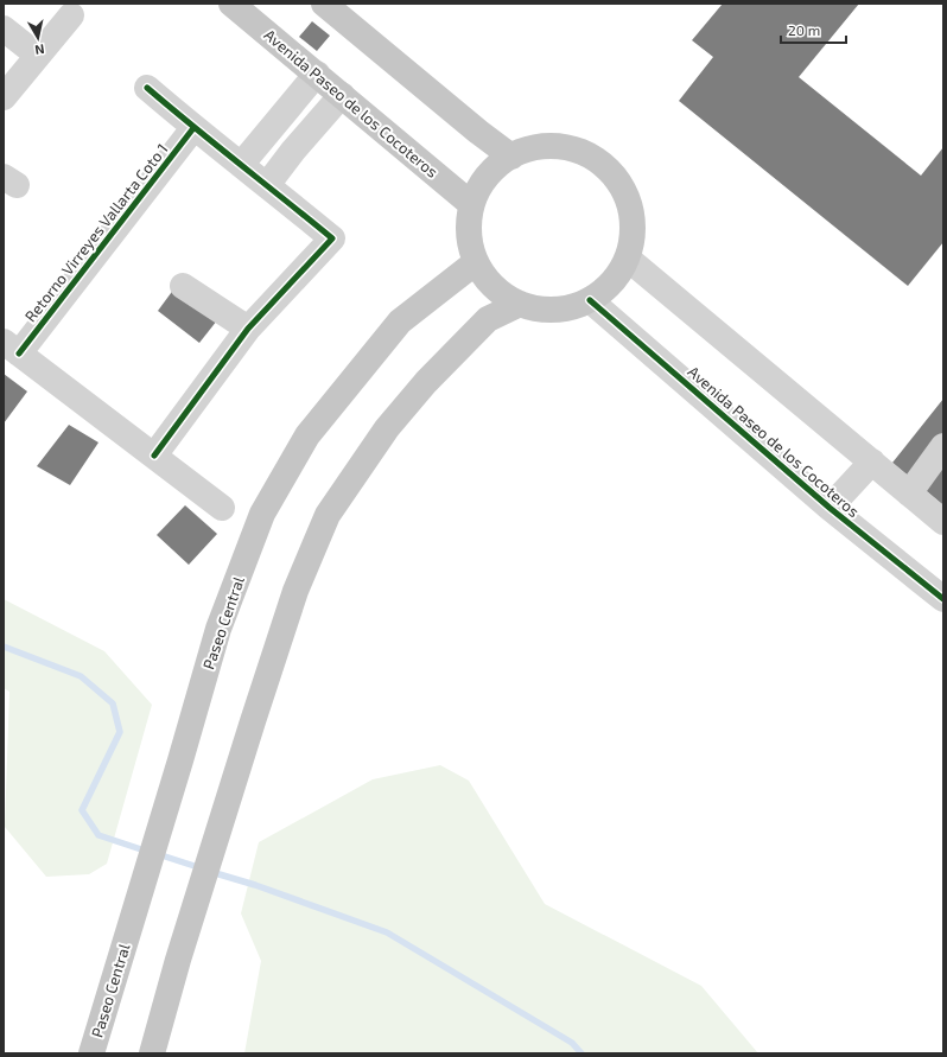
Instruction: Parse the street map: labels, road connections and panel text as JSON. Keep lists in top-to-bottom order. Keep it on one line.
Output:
{"streets":{"main road":["Avenida Paseo de los Cocoteros","Paseo Central"],"street":["Retorno Virreyes Vallarta Coto 1"]},"crossings":[["Avenida Paseo de los Cocoteros","Paseo Central"]],"scale_bar":"20 m","north":"bottom"}
